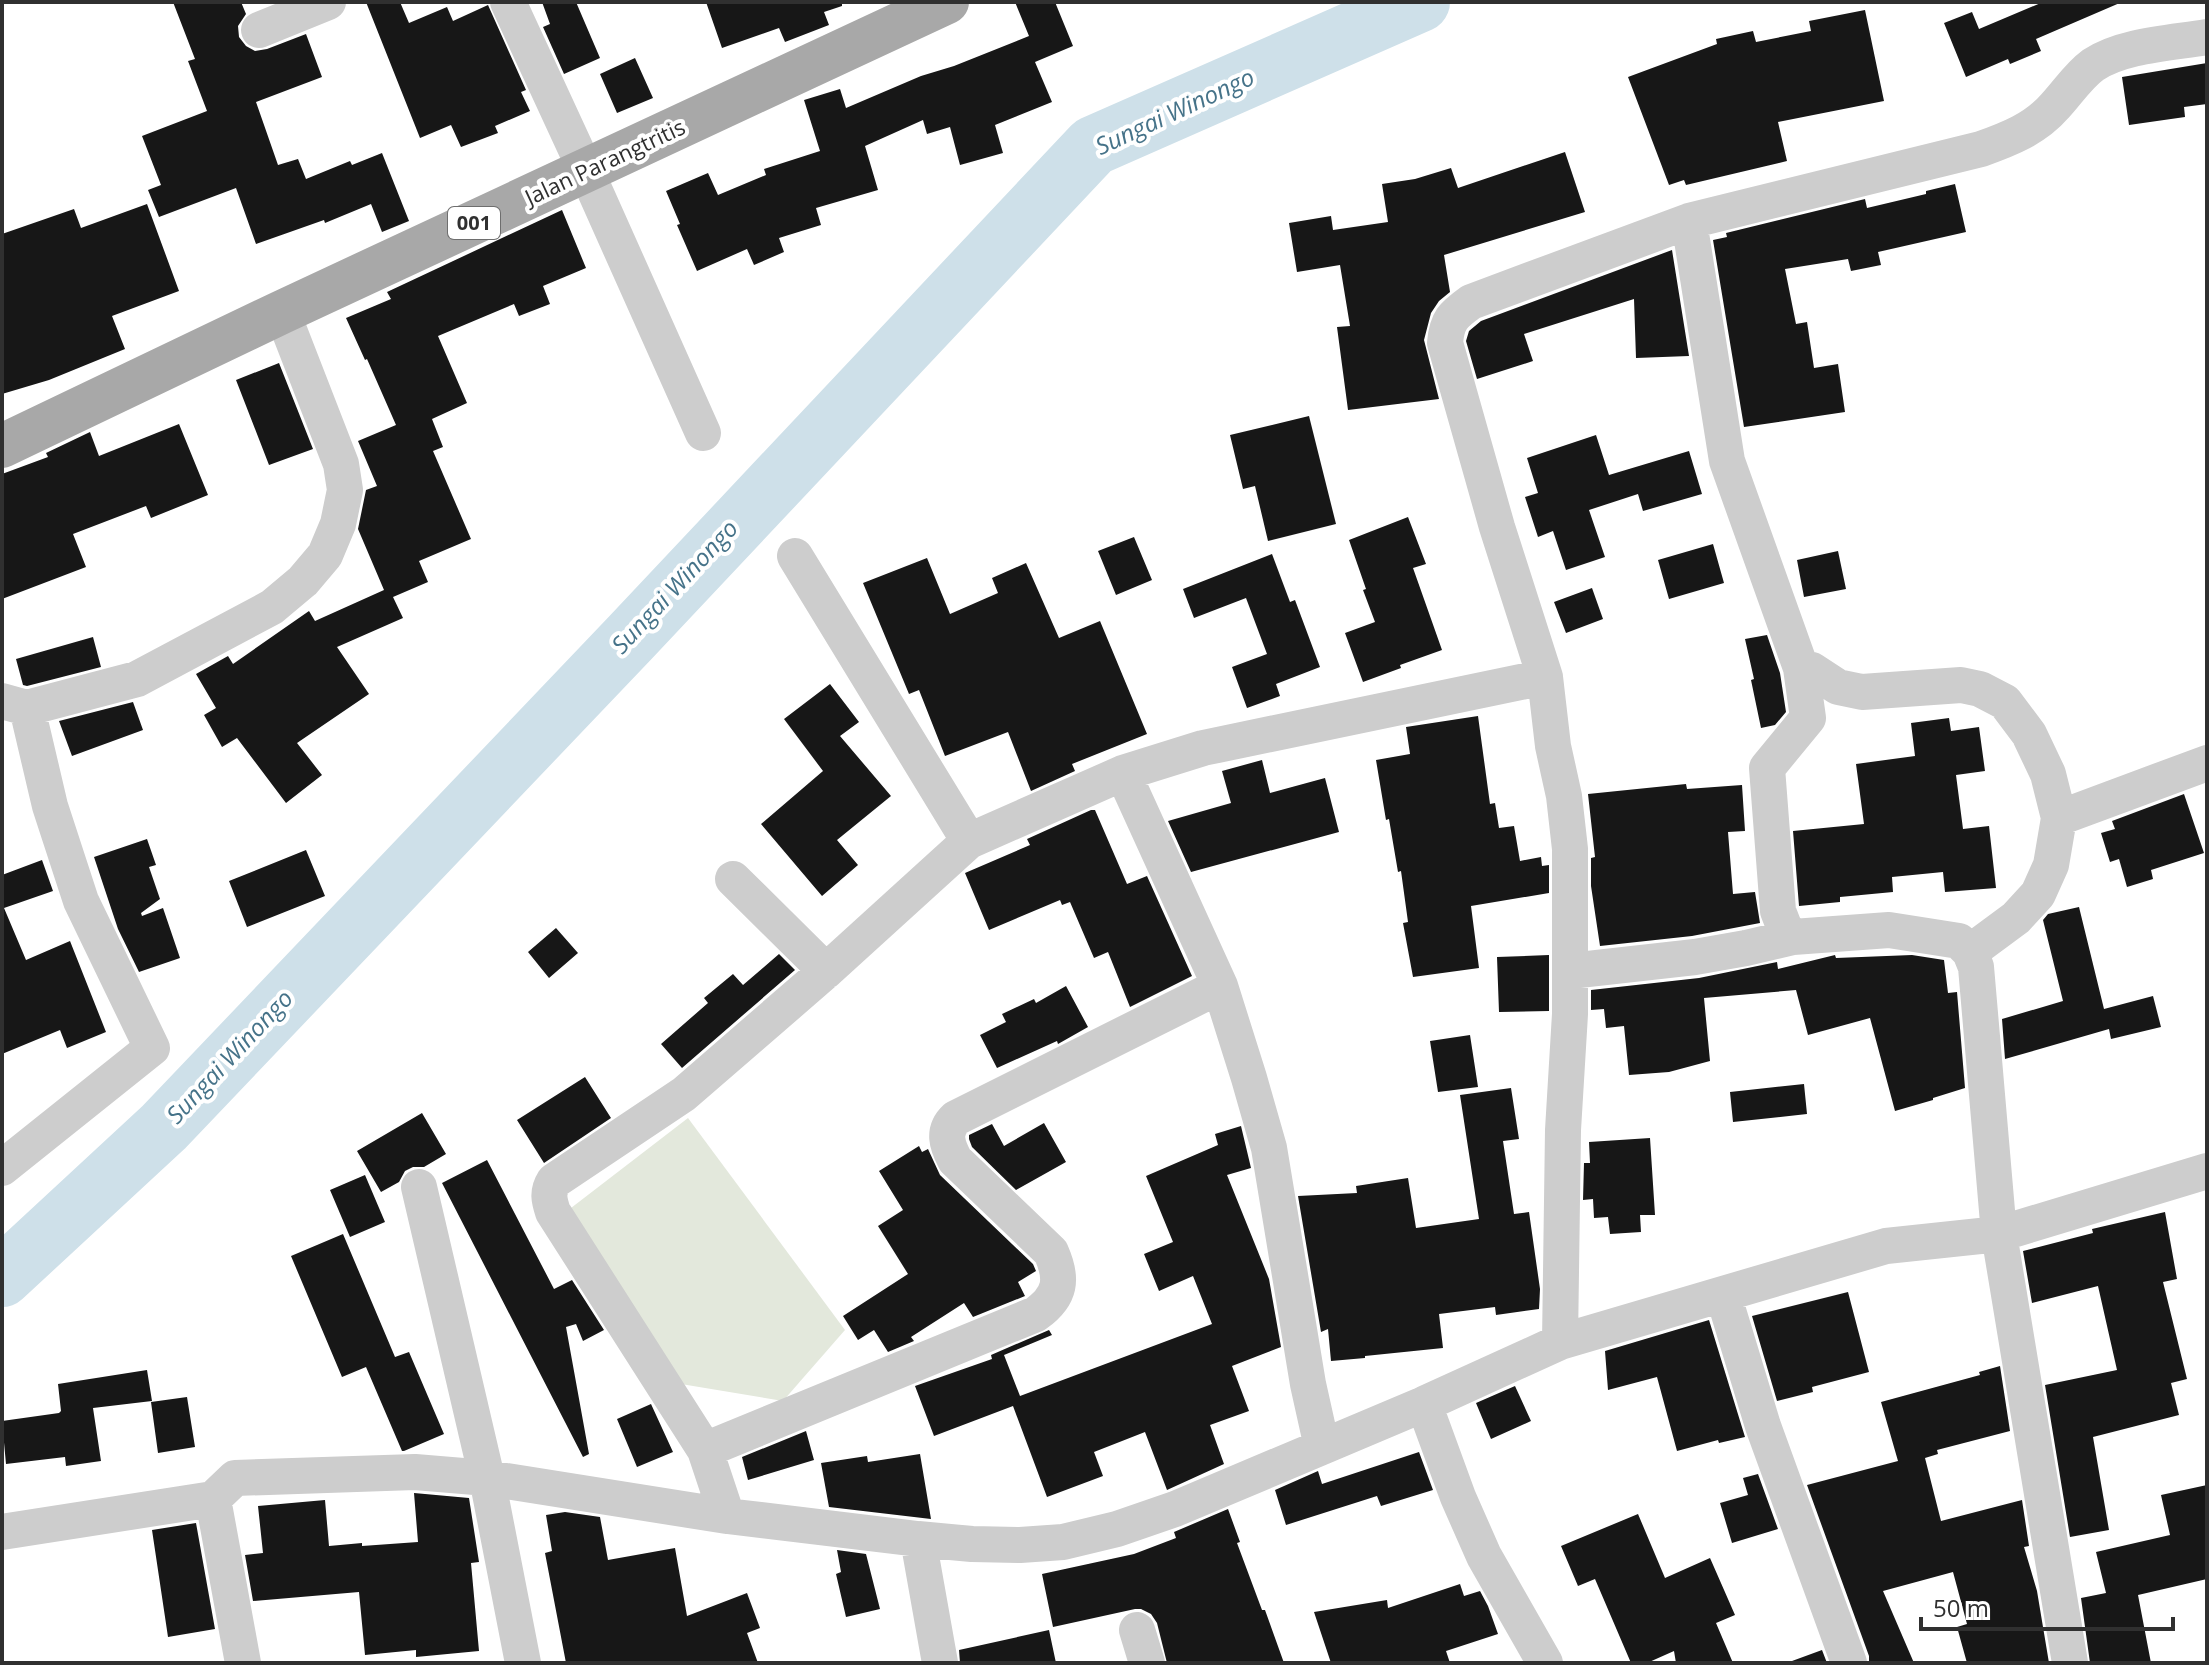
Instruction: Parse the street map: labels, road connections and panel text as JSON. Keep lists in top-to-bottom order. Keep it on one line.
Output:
{"streets":{"main road":["Jalan Parangtritis","001"]},"water":["Sungai Winongo"],"scale_bar":"50 m"}
